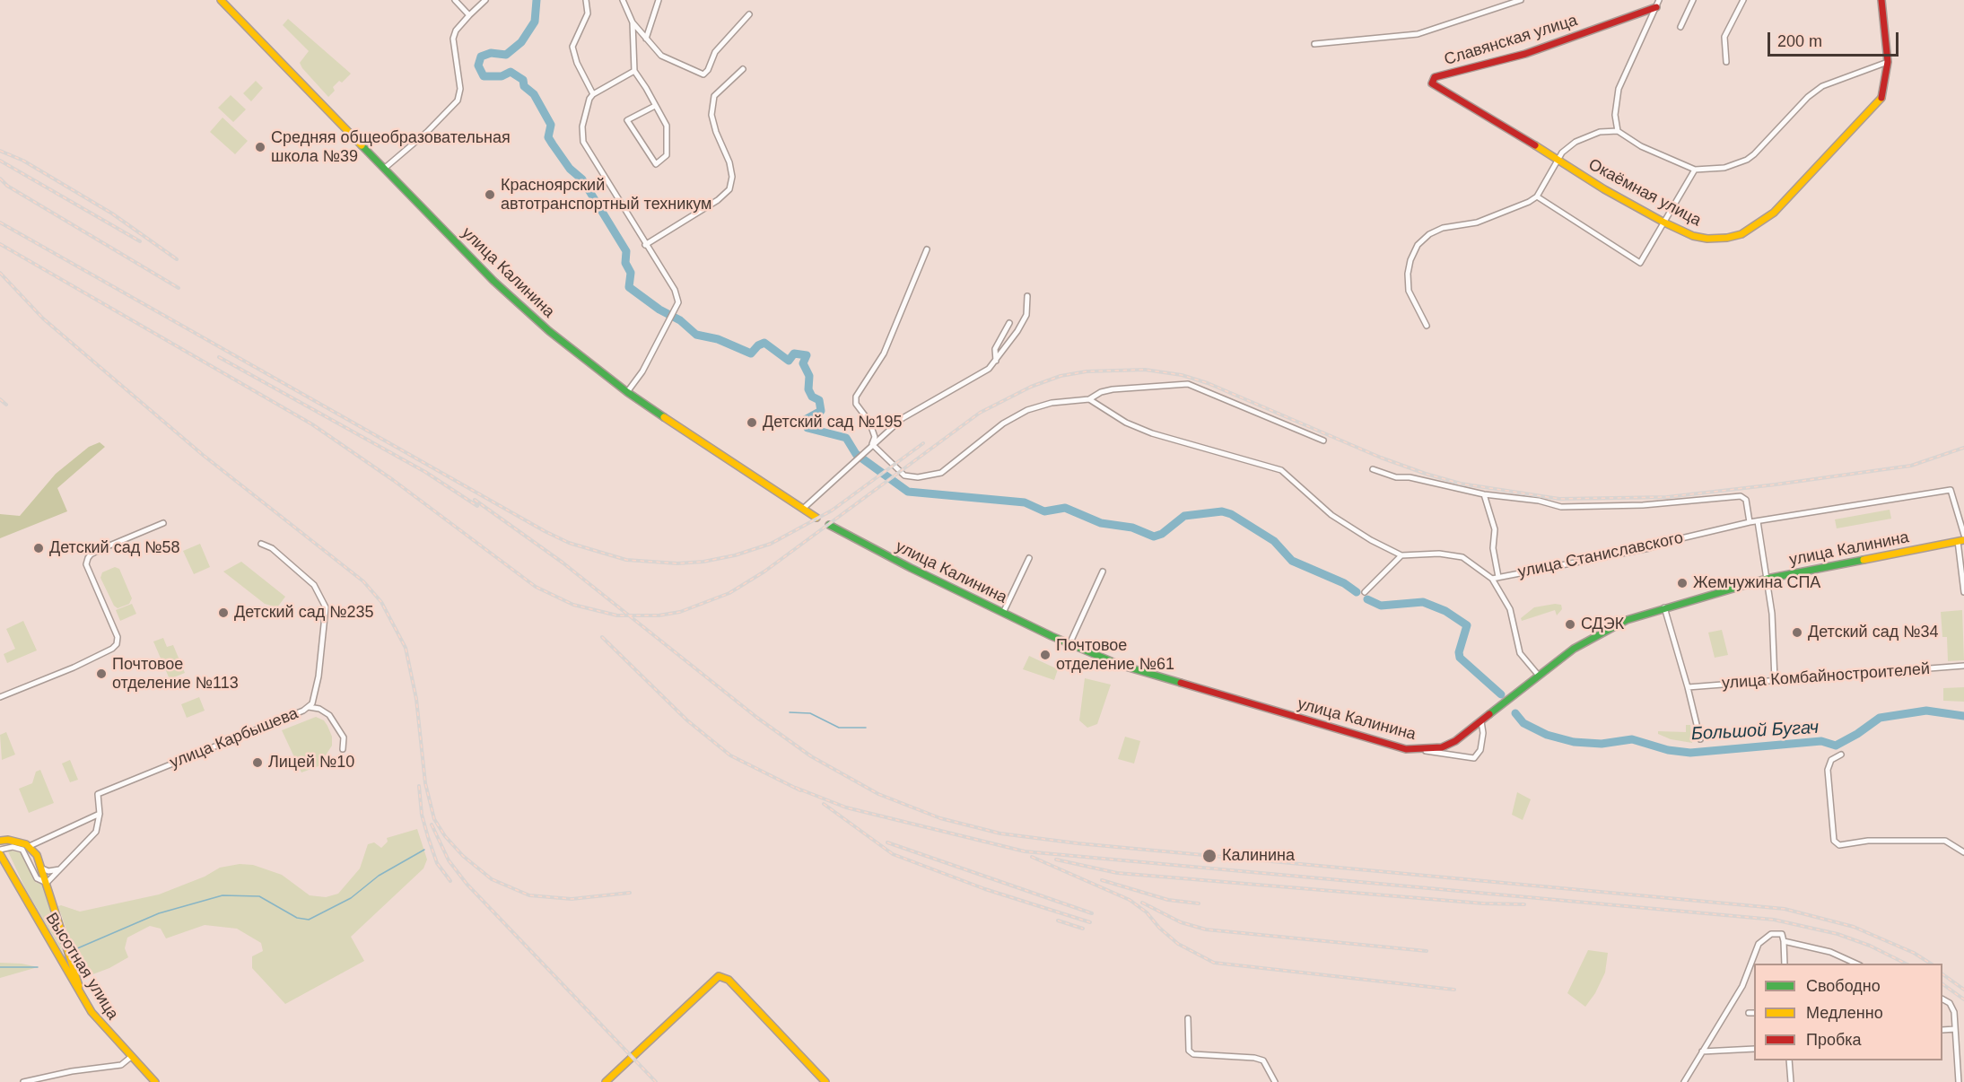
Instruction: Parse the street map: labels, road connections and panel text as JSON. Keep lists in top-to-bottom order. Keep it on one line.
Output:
{"streets":{"main road":["Славянская улица","Окаёмная улица","улица Калинина","Высотная улица"],"street":["улица Станиславского","улица Комбайностроителей","улица Карбышева"]},"crossings":[["Славянская улица","Окаёмная улица"]],"water":["Большой Бугач"],"places":["Средняя общеобразовательная школа №39","Красноярский автотранспортный техникум","Детский сад №195","Детский сад №58","Жемчужина СПА","Детский сад №235","СДЭК","Детский сад №34","Почтовое отделение №61","Почтовое отделение №113","Лицей №10","Калинина"],"legend":["Свободно","Медленно","Пробка"],"scale_bar":"200 m"}
